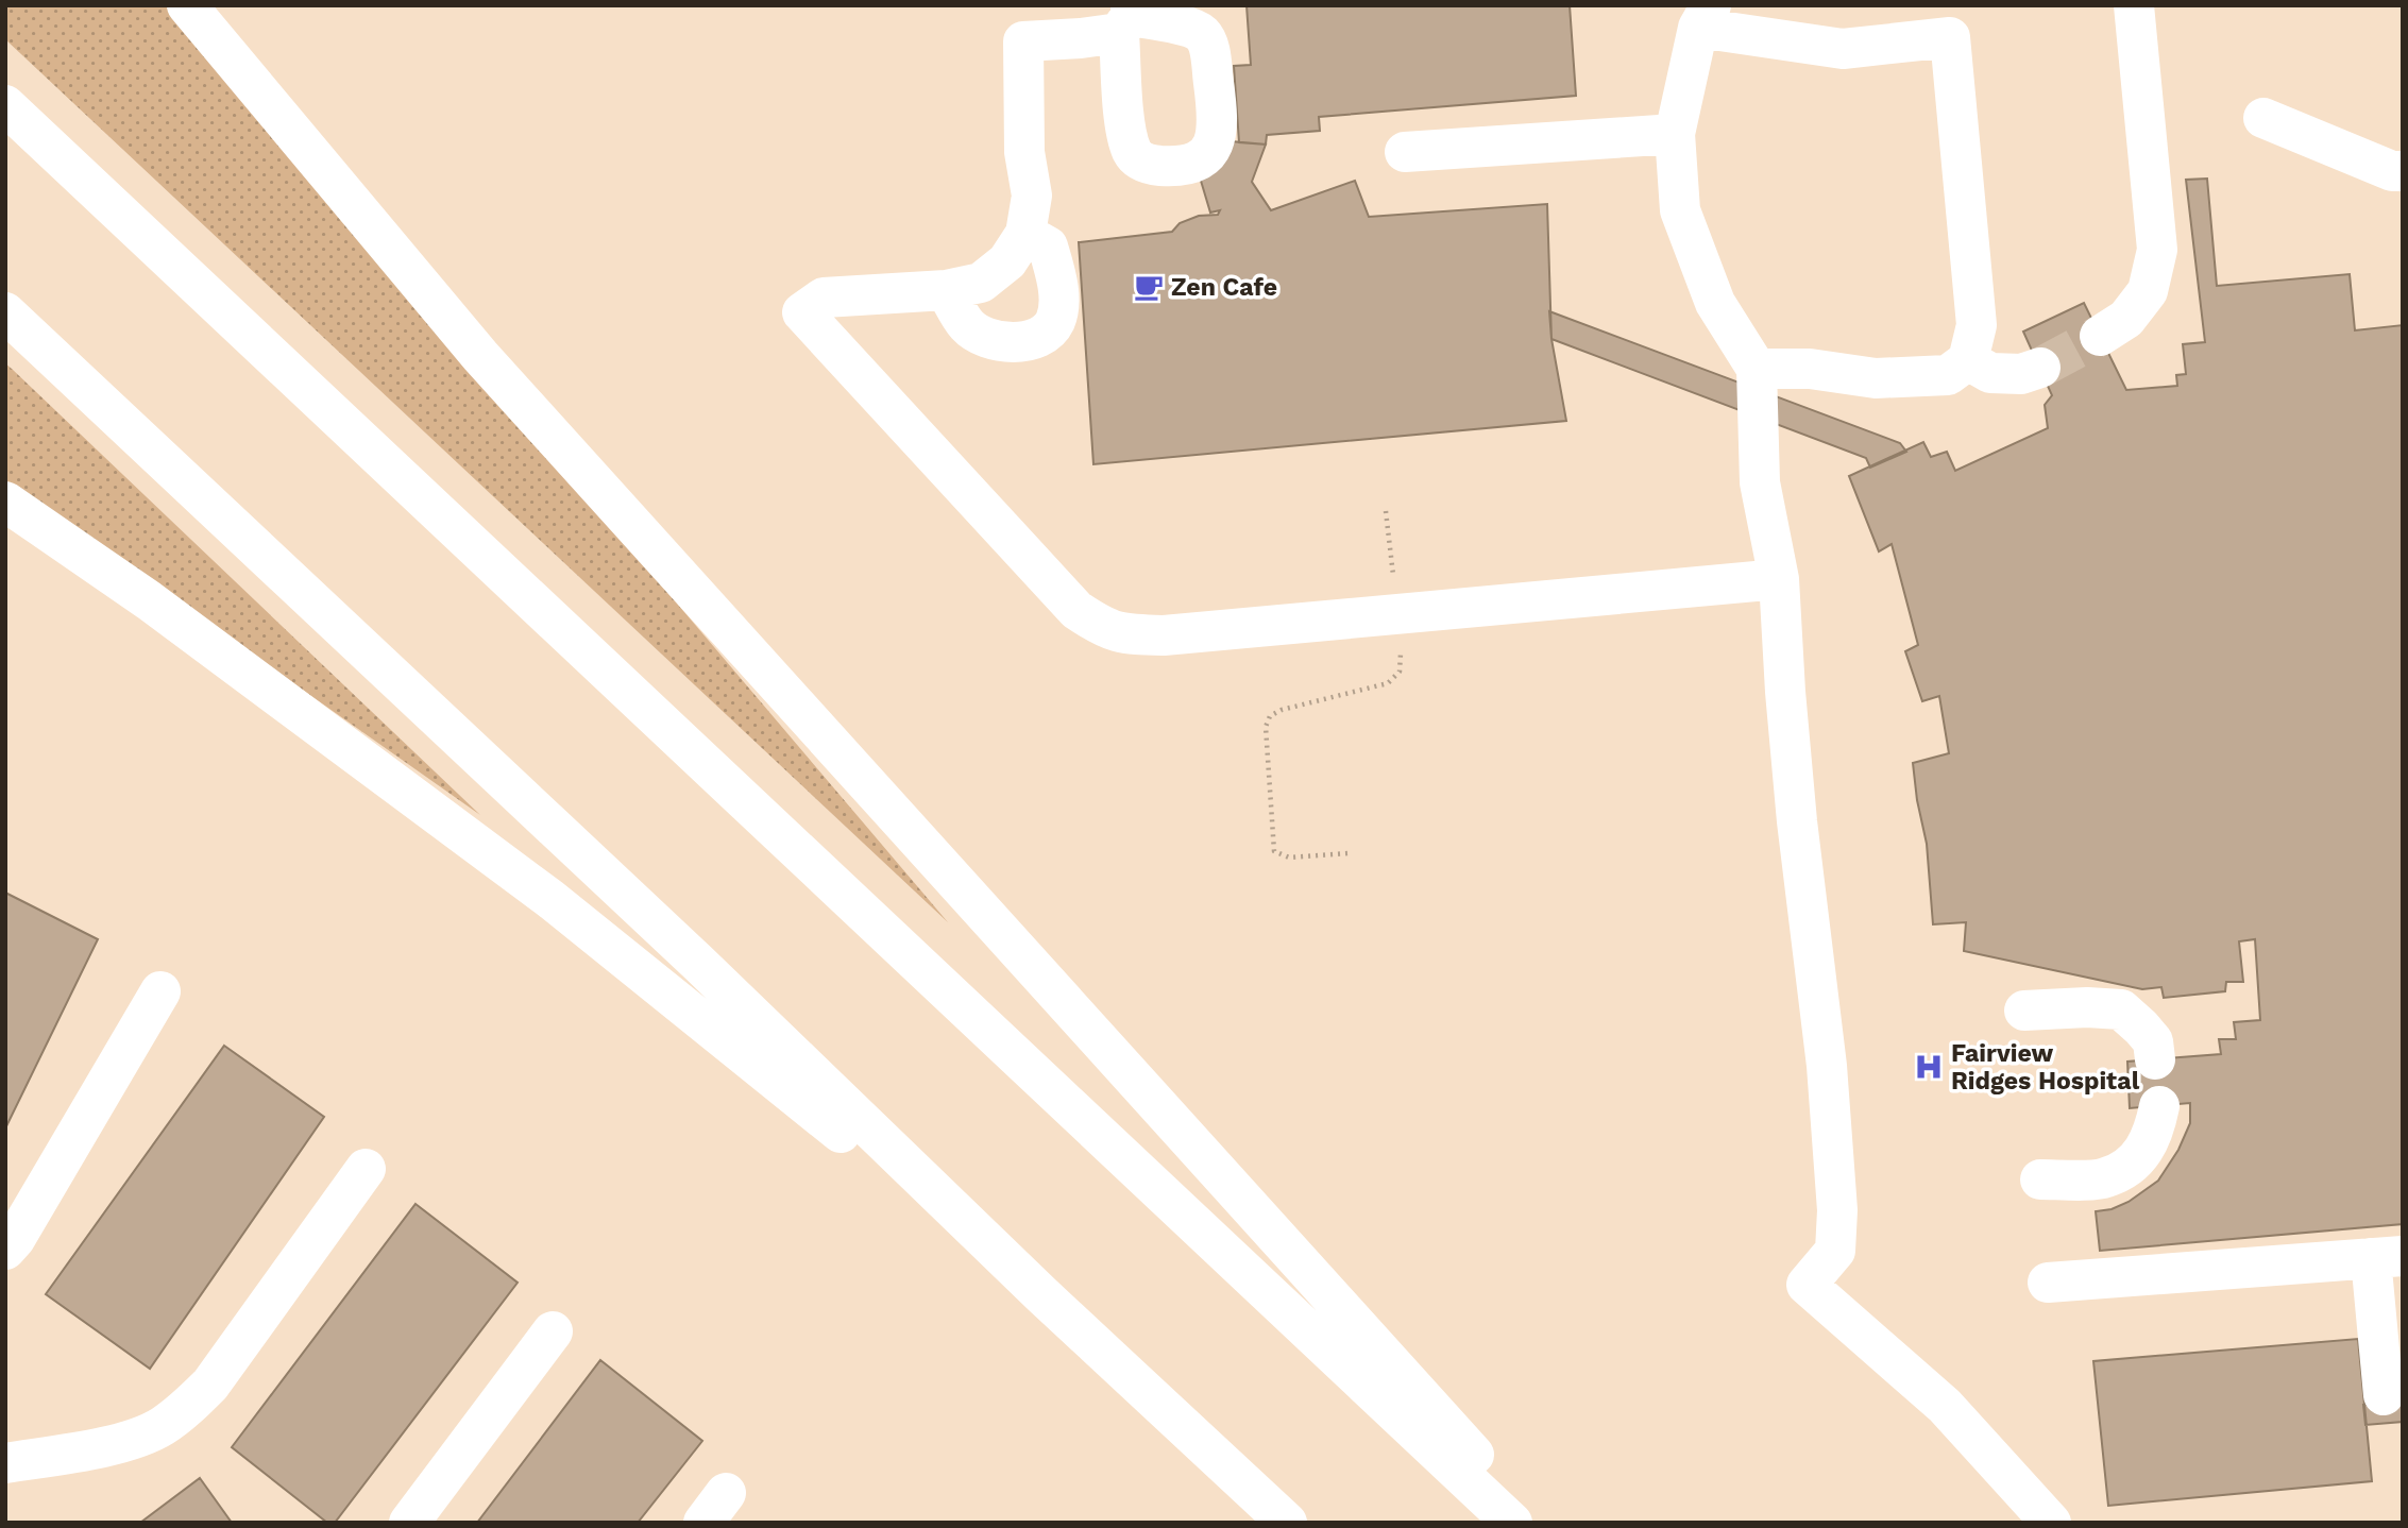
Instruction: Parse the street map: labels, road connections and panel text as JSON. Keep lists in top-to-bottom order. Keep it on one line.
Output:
{"places":{"cafe":["Zen Cafe"],"hospital":["Fairview Ridges Hospital"]}}
